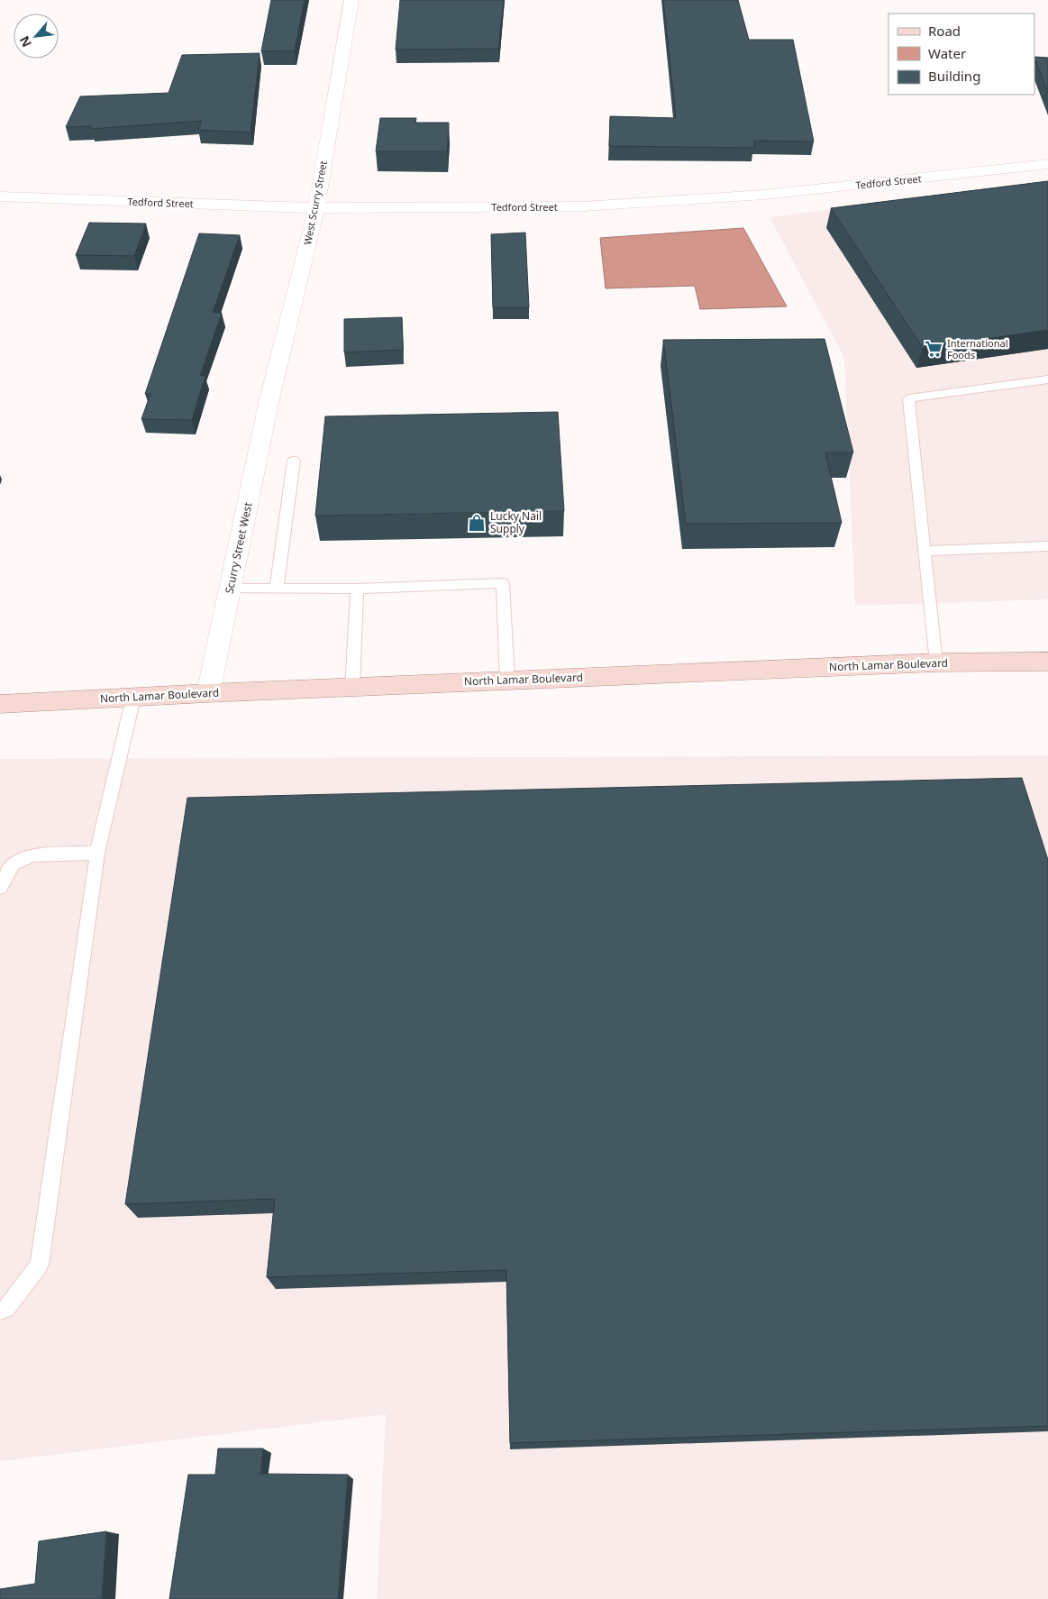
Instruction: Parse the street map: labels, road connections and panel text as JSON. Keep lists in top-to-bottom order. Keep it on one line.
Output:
{"streets":{"main road":["North Lamar Boulevard"],"street":["Tedford Street","West Scurry Street","Scurry Street West"]},"crossings":[["Tedford Street","West Scurry Street"],["West Scurry Street","Scurry Street West"],["Scurry Street West","North Lamar Boulevard"]],"places":{"supermarket":["International Foods"],"shop":["Lucky Nail Supply"]},"legend":["Road","Water","Building"],"north":"bottom left"}
